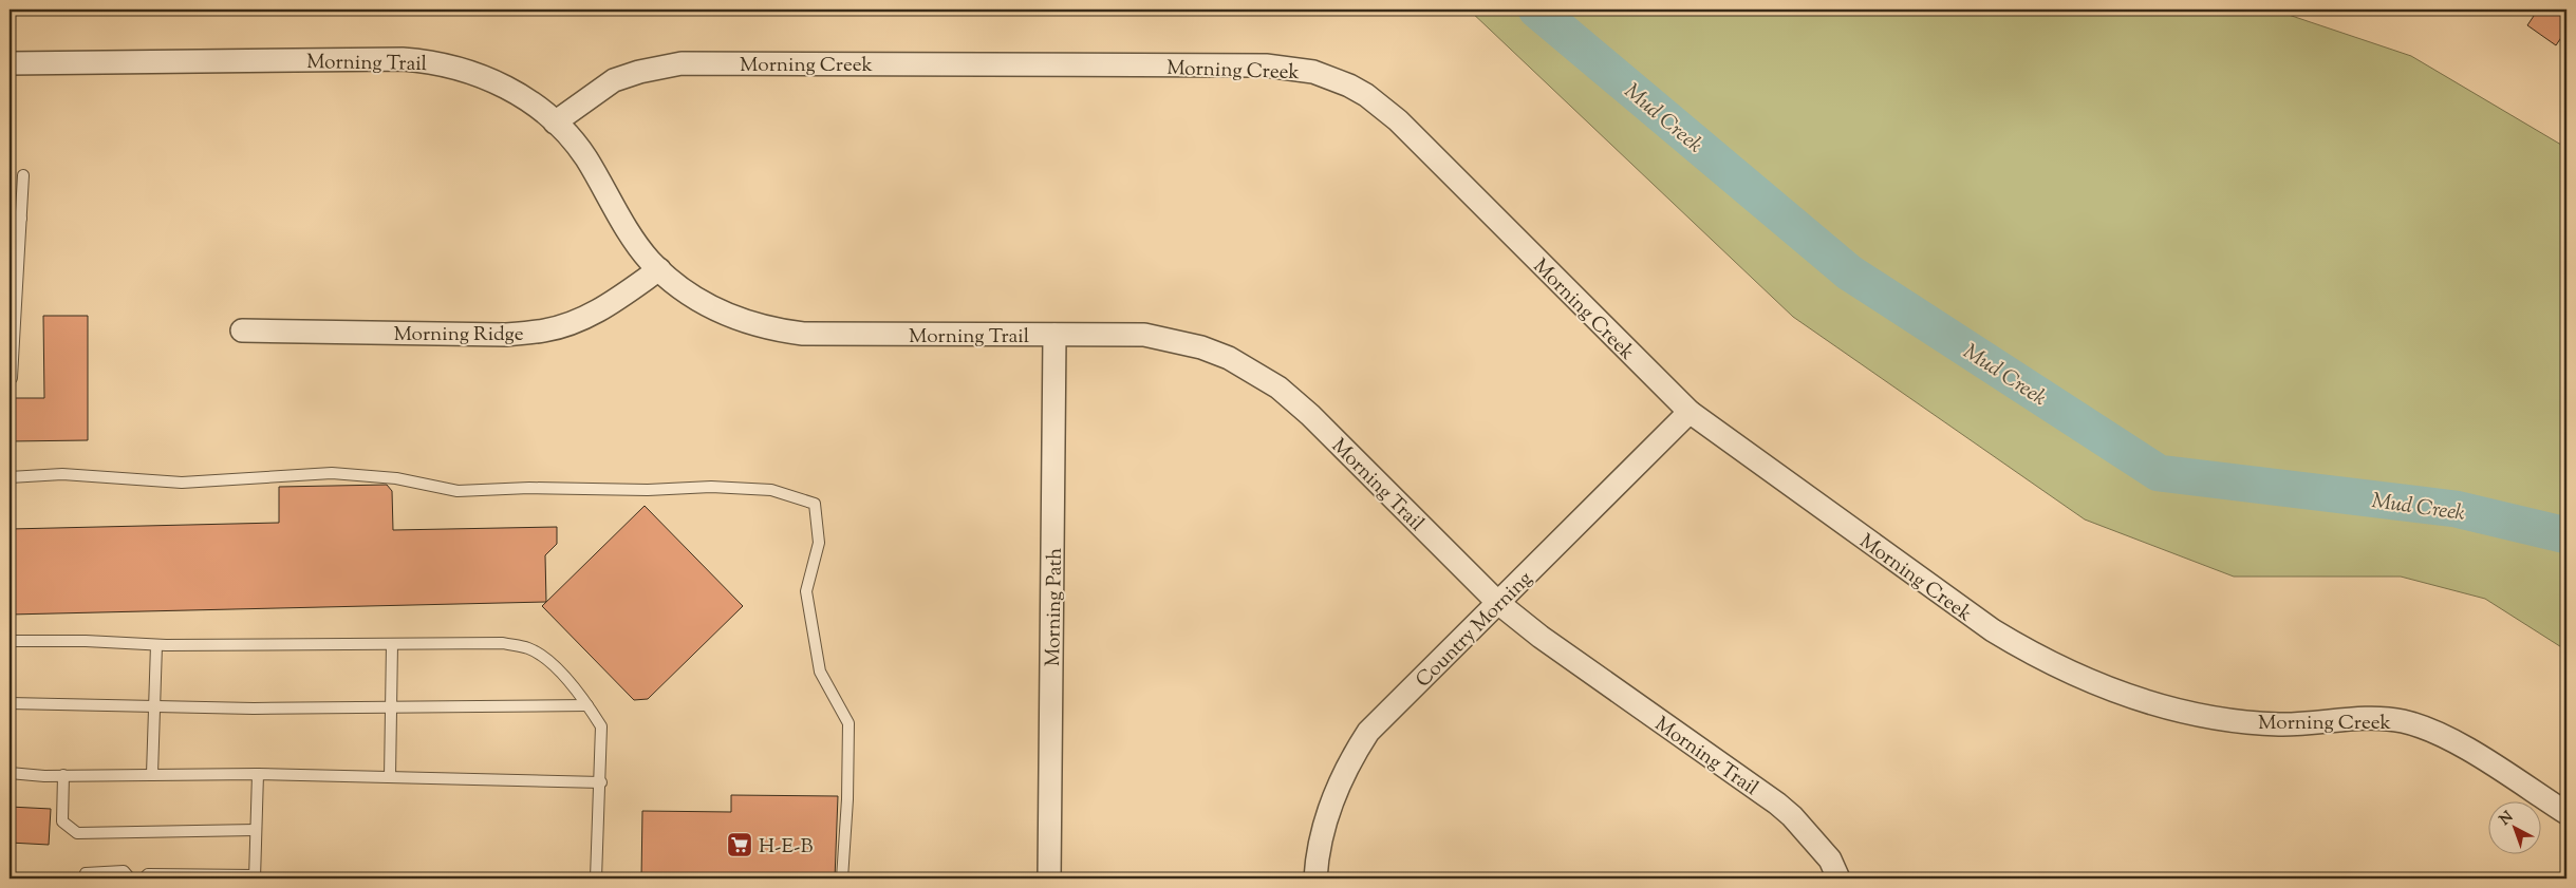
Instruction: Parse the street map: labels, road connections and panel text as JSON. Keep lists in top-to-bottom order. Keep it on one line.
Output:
{"streets":{"street":["Morning Trail","Morning Creek","Morning Ridge","Morning Path","Country Morning"]},"crossings":[["Morning Trail","Morning Creek"],["Morning Trail","Morning Ridge"],["Morning Trail","Morning Path"],["Morning Trail","Country Morning"],["Morning Creek","Country Morning"]],"water":["Mud Creek"],"places":{"supermarket":["H-E-B"]},"north":"top left"}
